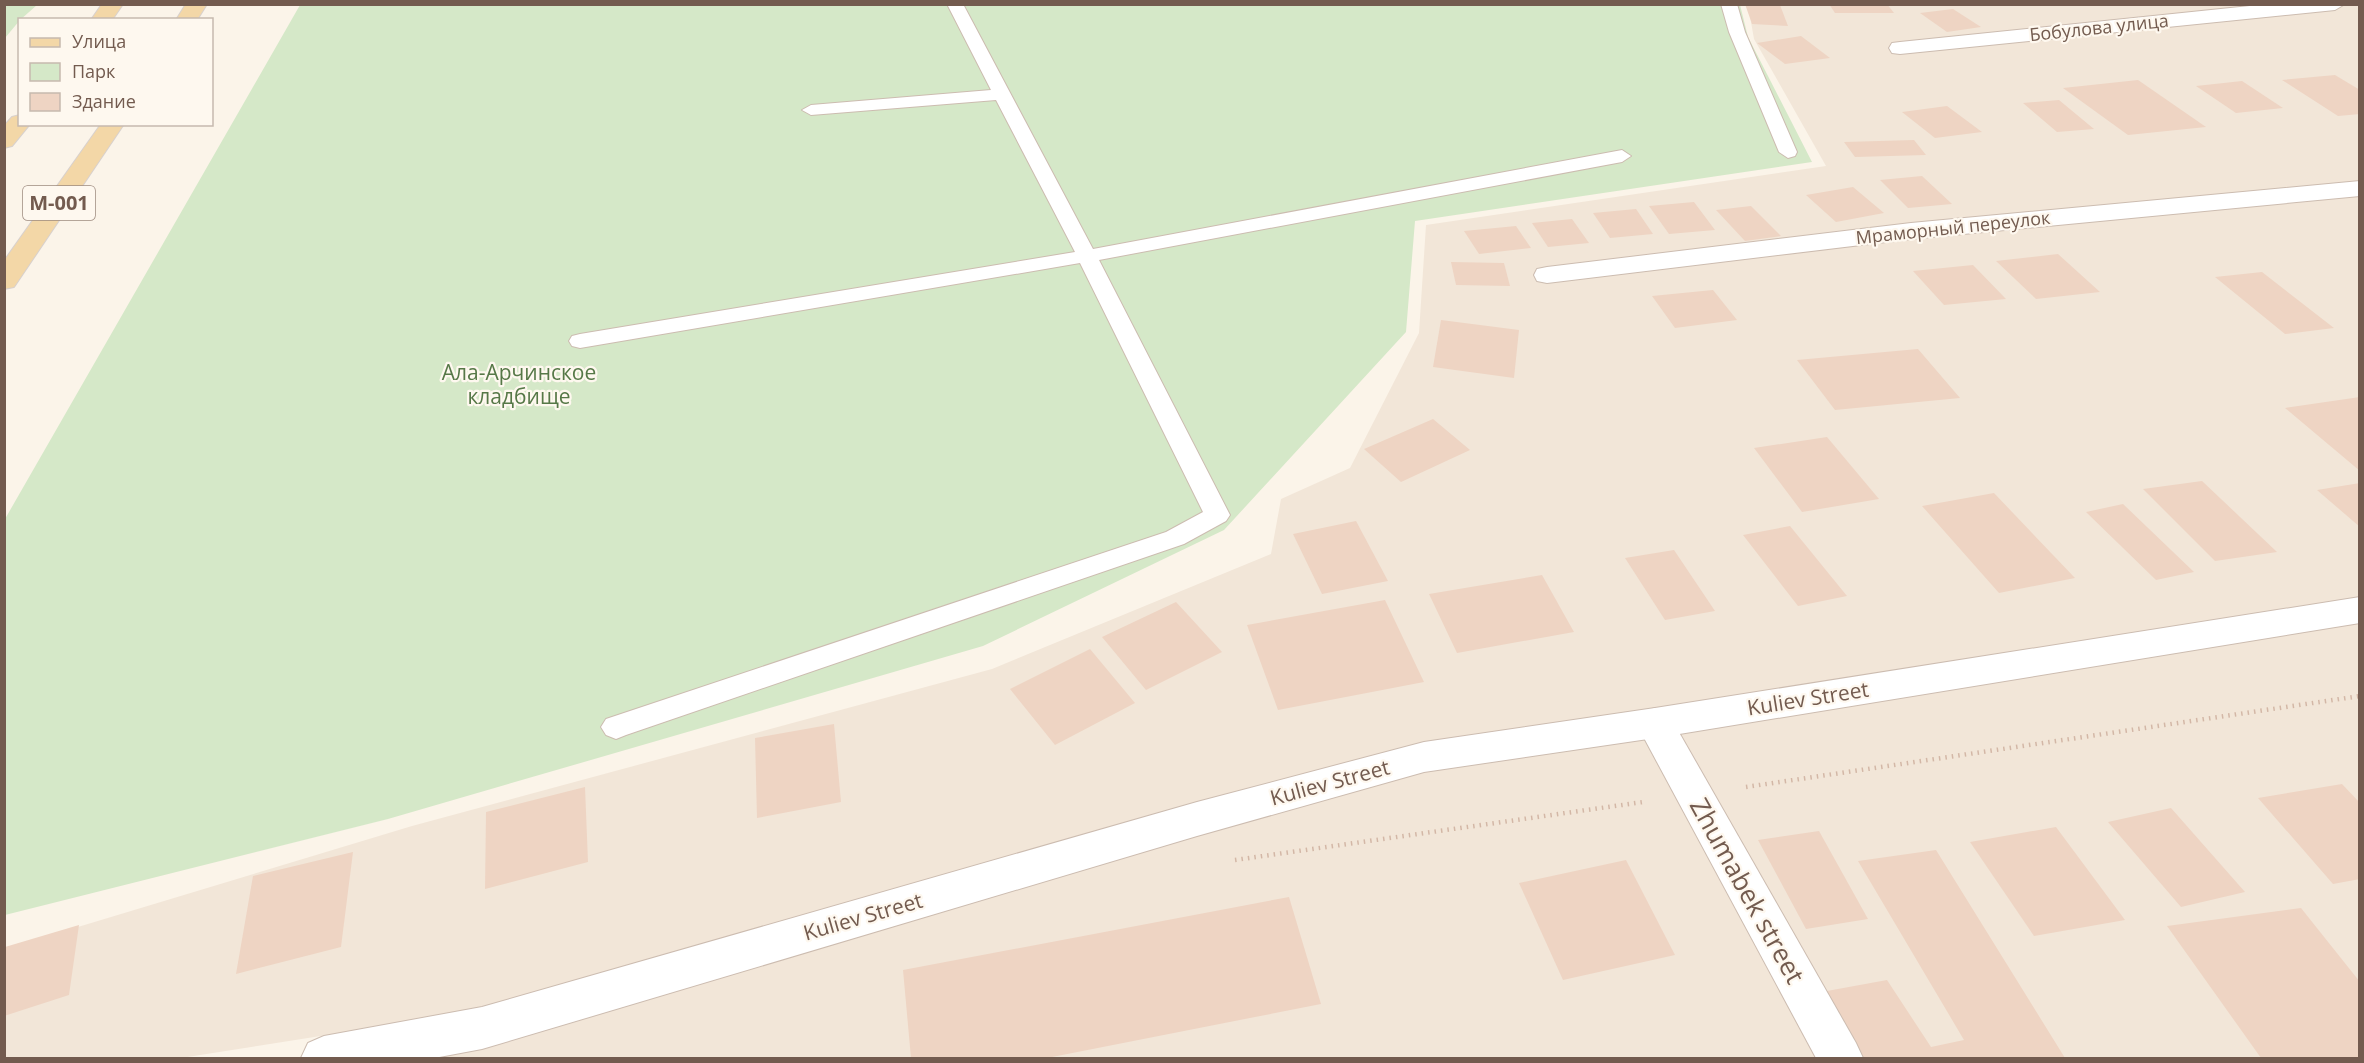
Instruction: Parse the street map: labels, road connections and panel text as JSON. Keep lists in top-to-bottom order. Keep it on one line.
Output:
{"streets":{"main road":["М-001"],"street":["Бобулова улица","Мраморный переулок","Kuliev Street","Zhumabek street"]},"crossings":[["Kuliev Street","Zhumabek street"]],"parks":["Ала-Арчинское кладбище"],"legend":["Улица","Парк","Здание"]}
